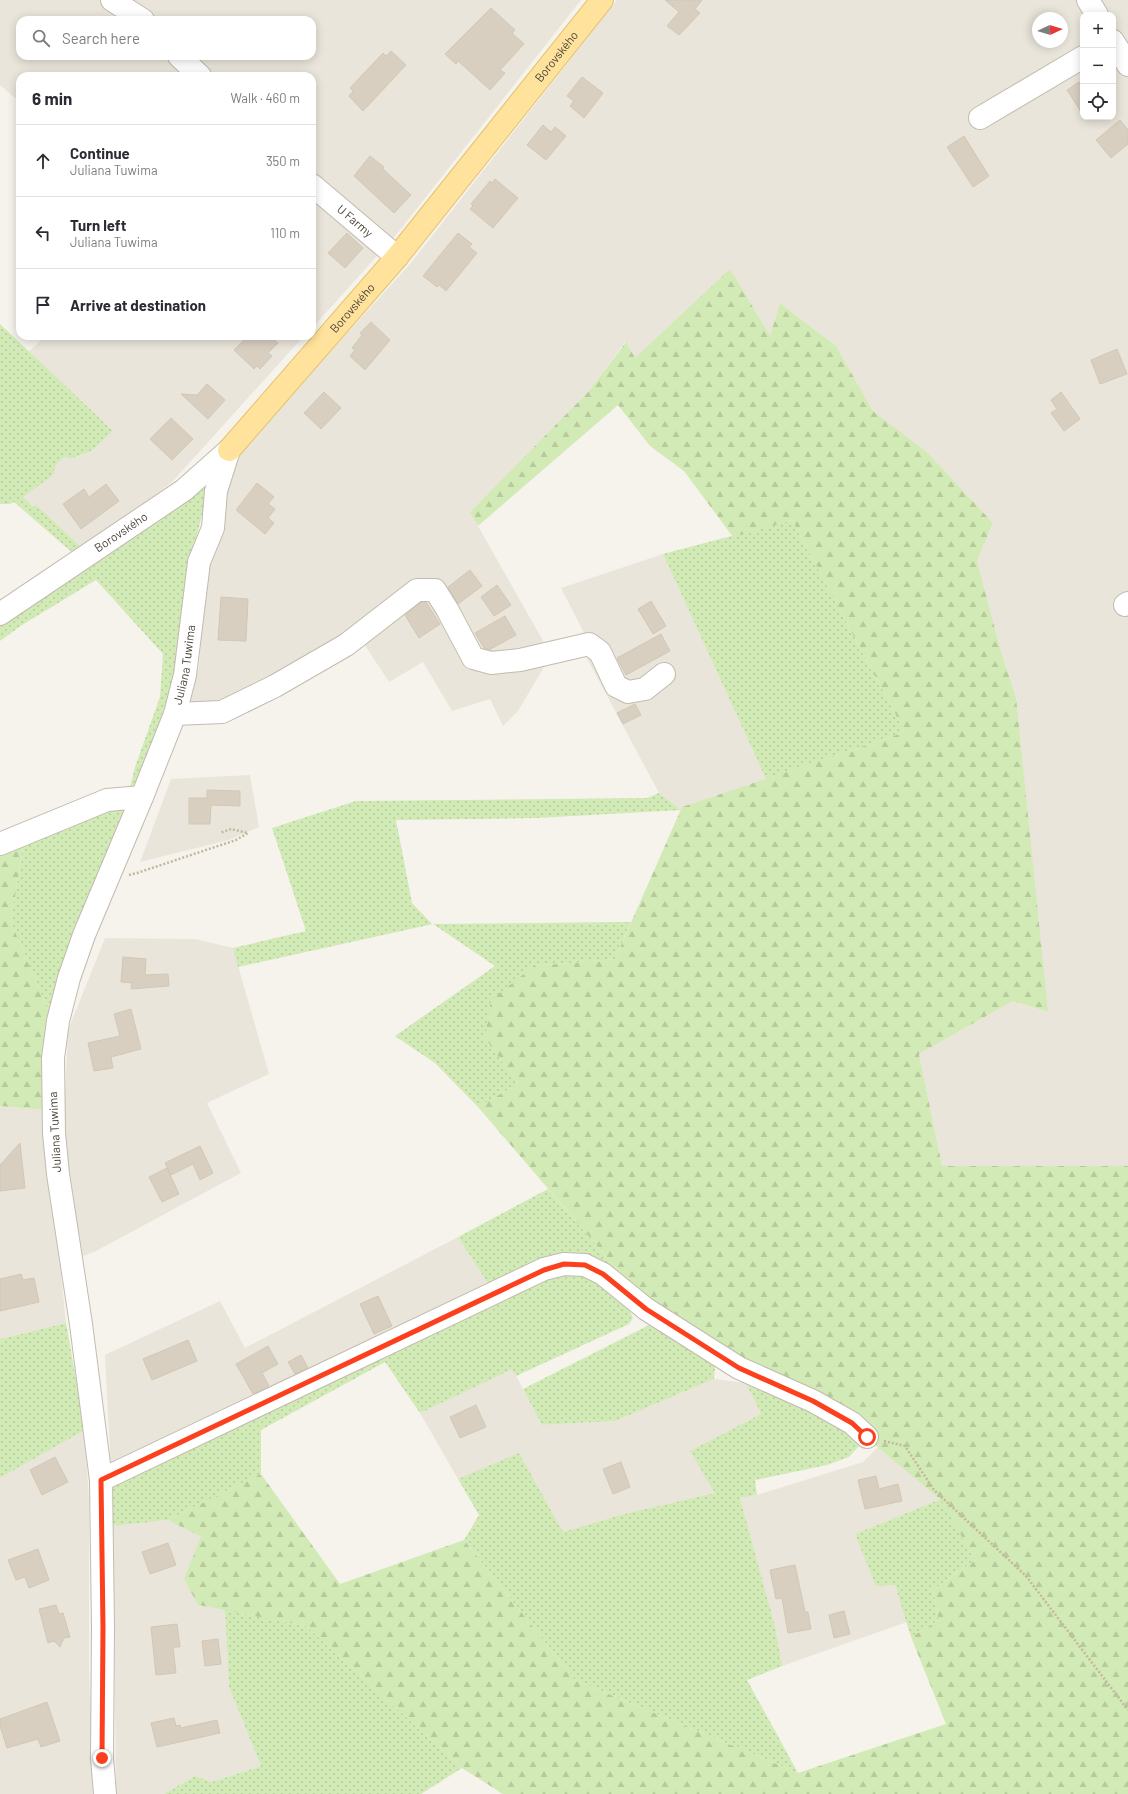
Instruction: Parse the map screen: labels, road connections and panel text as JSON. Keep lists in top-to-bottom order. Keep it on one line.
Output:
{"streets":{"main road":["Borovského"],"street":["U Farmy","Juliana Tuwima"]},"crossings":[["Borovského","U Farmy"],["Borovského","Juliana Tuwima"]],"north":"right","page":{"map_buttons":["+","−"],"search":"Search here","heading":["6 min","Walk · 460 m"],"list":[["Continue","Juliana Tuwima","350 m"],["Turn left","Juliana Tuwima","110 m"],"Arrive at destination"]}}
